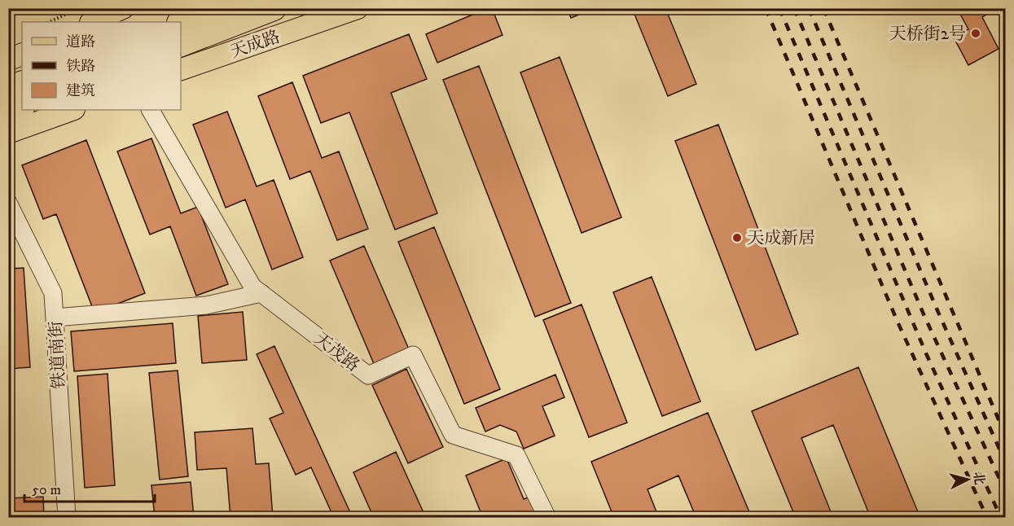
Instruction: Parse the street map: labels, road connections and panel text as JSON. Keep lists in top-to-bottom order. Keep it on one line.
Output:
{"streets":{"highway":["天成路"],"street":["天茂路","铁道南街"]},"places":["天桥街2号","天成新居"],"legend":["道路","铁路","建筑"],"scale_bar":"50 m","north":"right"}
